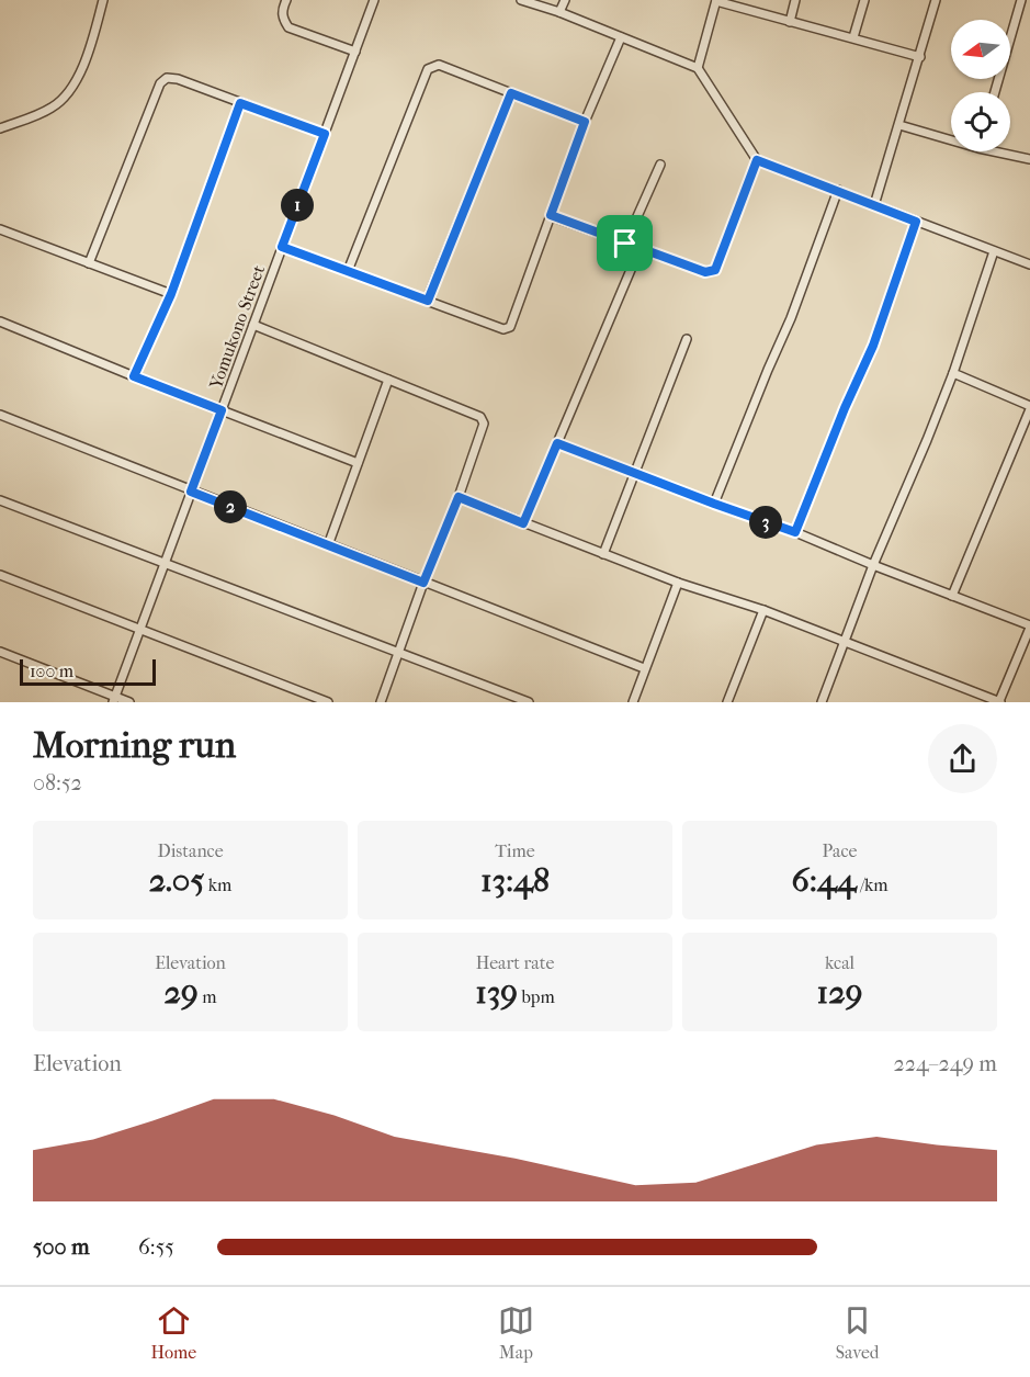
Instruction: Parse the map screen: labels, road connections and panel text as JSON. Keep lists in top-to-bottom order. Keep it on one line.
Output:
{"streets":{"street":["Yomukono Street"]},"scale_bar":"100 m","north":"left","page":{"pins":["1","2","3"],"scale":"100 m","heading":["Morning run","08:52"],"stats":[["Distance","2.05 km"],["Time","13:48"],["Pace","6:44 /km"],["Elevation","29 m"],["Heart rate","139 bpm"],["kcal","129"]],"chart":["Elevation","224–249 m"],"list":[{"name":"500 m","note":"6:55"}],"tabs":["Home","Map","Saved"]}}
